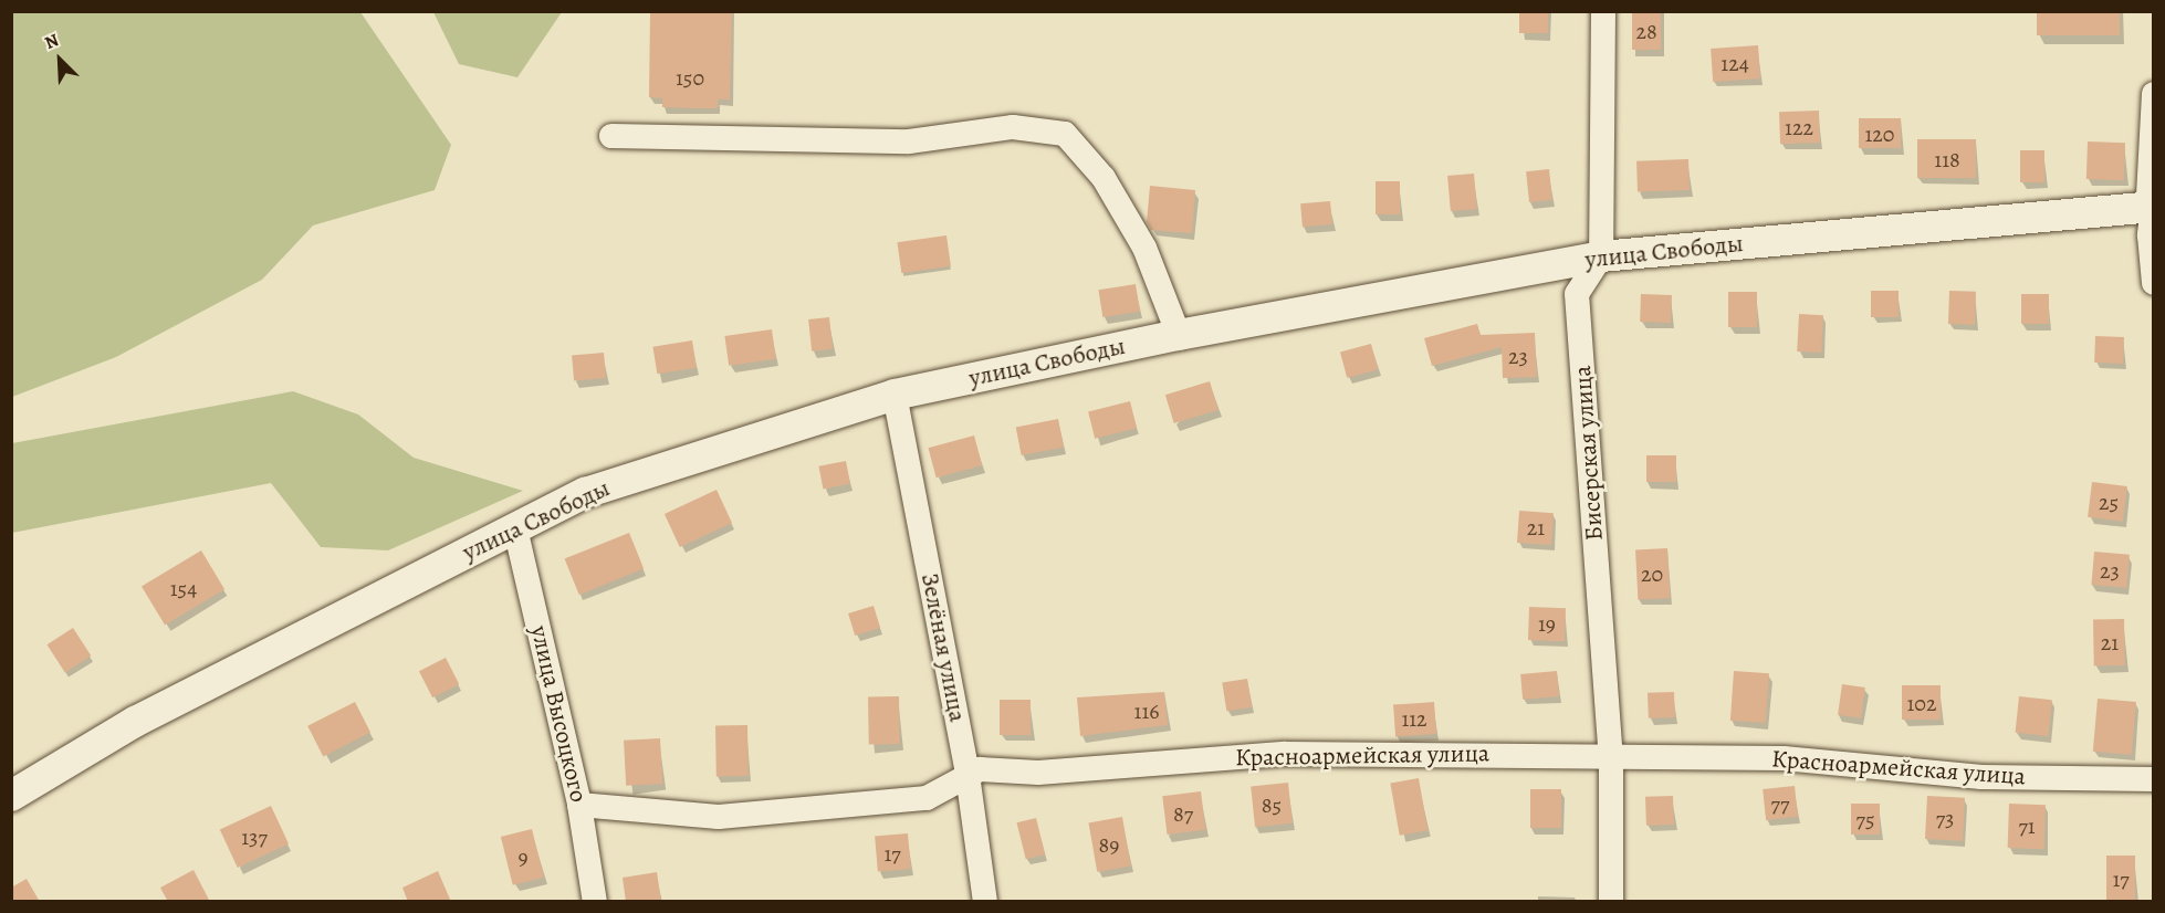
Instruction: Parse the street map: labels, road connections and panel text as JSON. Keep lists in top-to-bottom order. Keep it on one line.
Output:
{"streets":{"street":["улица Свободы","Бисерская улица","Зелёная улица","улица Высоцкого","Красноармейская улица"]},"crossings":[["улица Свободы","Бисерская улица"],["улица Свободы","Зелёная улица"],["улица Свободы","улица Высоцкого"],["Бисерская улица","Красноармейская улица"],["Зелёная улица","Красноармейская улица"],["улица Высоцкого","Красноармейская улица"]],"house_numbers":["28","124","150","122","120","118","23","25","21","23","20","154","19","21","102","116","112","77","85","87","73","75","71","137","89","17","9","17"],"north":"top left"}
